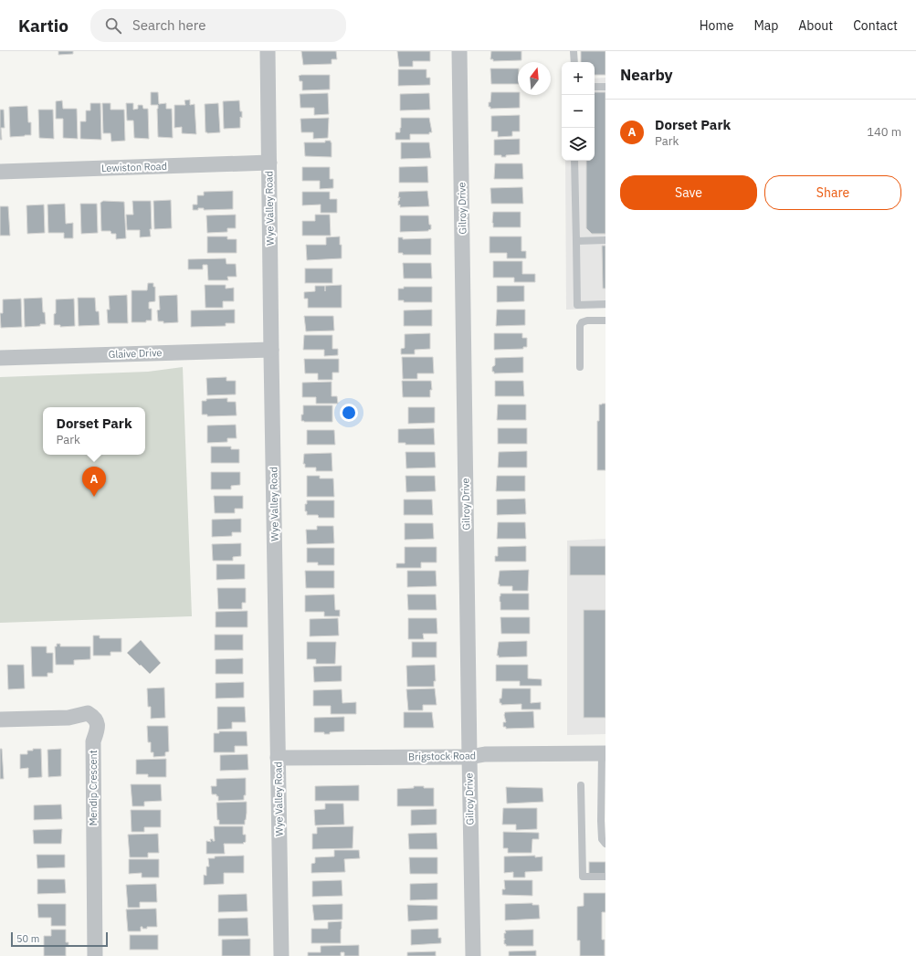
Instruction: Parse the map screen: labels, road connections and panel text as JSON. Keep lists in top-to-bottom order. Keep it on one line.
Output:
{"streets":{"street":["Lewiston Road","Wye Valley Road","Gilroy Drive","Glaive Drive","Brigstock Road","Mendip Crescent"]},"crossings":[["Lewiston Road","Wye Valley Road"],["Wye Valley Road","Glaive Drive"],["Wye Valley Road","Brigstock Road"],["Gilroy Drive","Brigstock Road"]],"scale_bar":"50 m","north":"top","page":{"header":"Kartio","search":"Search here","nav":["Home","Map","About","Contact"],"heading":"Nearby","map_buttons":["+","−"],"list":[{"mark":"A","name":"Dorset Park","note":"Park","value":"140 m"}],"buttons":["Save","Share"],"popup":["Dorset Park","Park"],"pins":"A","scale":"50 m"}}
